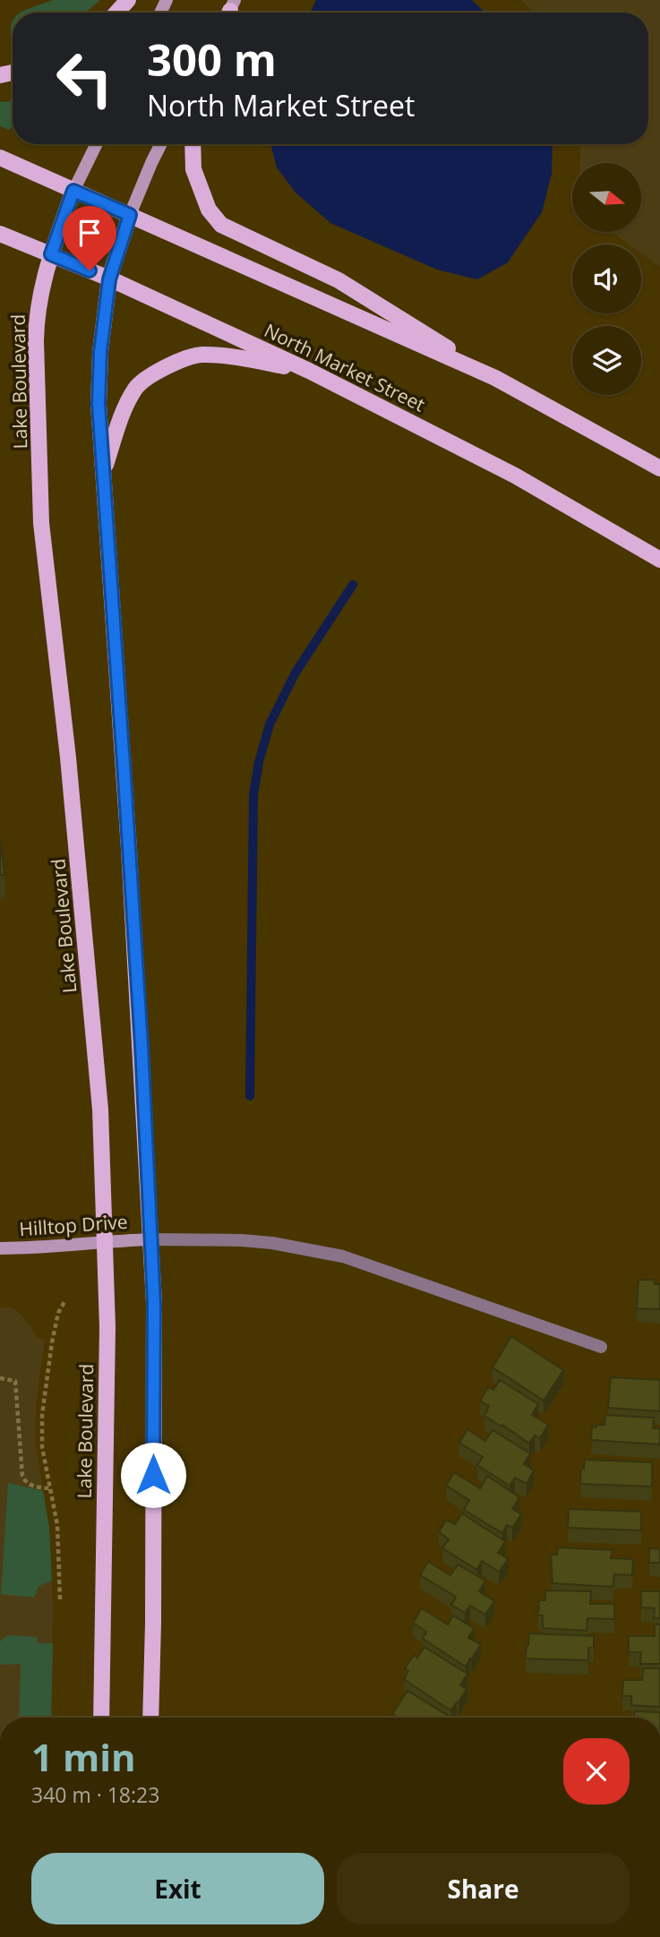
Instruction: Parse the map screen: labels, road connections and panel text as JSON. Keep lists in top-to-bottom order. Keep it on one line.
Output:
{"streets":{"main road":["North Market Street","Lake Boulevard","Hilltop Drive"]},"crossings":[["North Market Street","Lake Boulevard"],["Lake Boulevard","Hilltop Drive"]],"north":"right","page":{"turn":["300 m","North Market Street"],"heading":["1 min","340 m · 18:23"],"buttons":["Exit","Share"]}}
